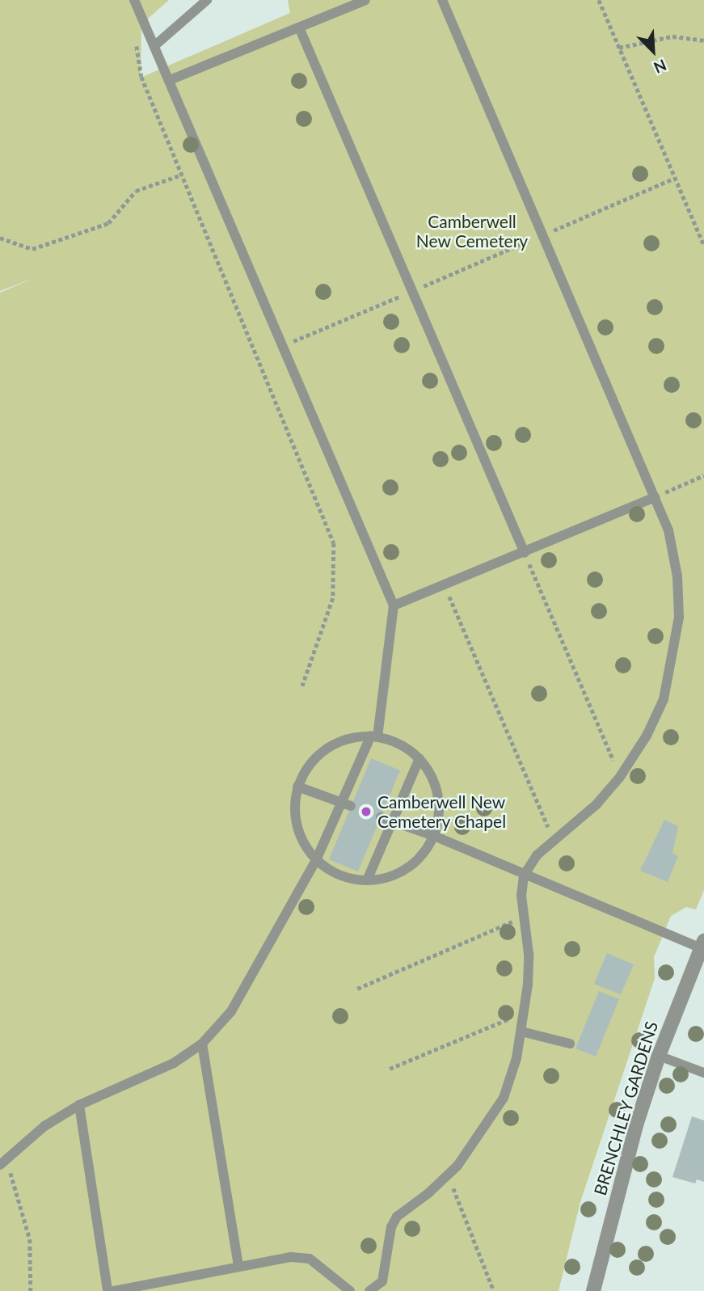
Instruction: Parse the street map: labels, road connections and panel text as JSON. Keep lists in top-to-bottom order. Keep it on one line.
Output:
{"streets":{"street":["BRENCHLEY GARDENS"]},"parks":["Camberwell New Cemetery"],"places":["Camberwell New Cemetery Chapel"],"north":"bottom right"}
